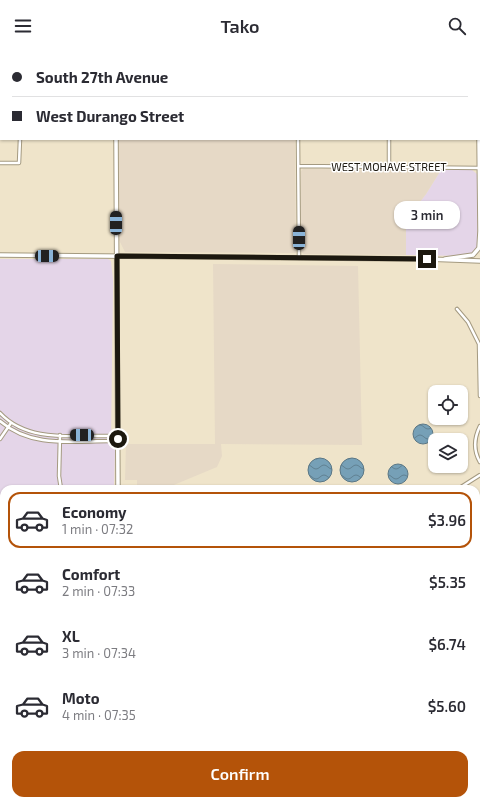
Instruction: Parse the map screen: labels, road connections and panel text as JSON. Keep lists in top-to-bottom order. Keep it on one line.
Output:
{"streets":{"street":["WEST MOHAVE STREET"]},"page":{"header":"Tako","banner":["South 27th Avenue","West Durango Street"],"bubble":"3 min","list":[{"name":"Economy","note":"1 min · 07:32","value":"$3.96"},{"name":"Comfort","note":"2 min · 07:33","value":"$5.35"},{"name":"XL","note":"3 min · 07:34","value":"$6.74"},{"name":"Moto","note":"4 min · 07:35","value":"$5.60"}],"buttons":"Confirm"}}
